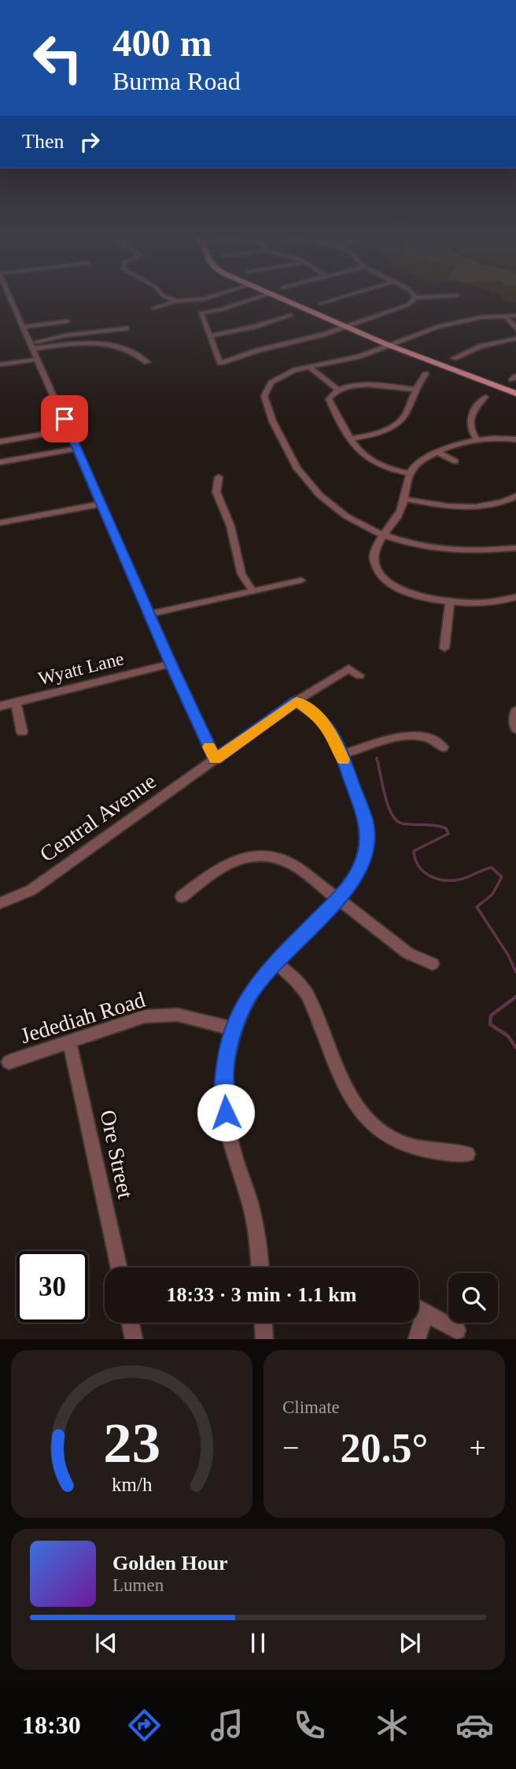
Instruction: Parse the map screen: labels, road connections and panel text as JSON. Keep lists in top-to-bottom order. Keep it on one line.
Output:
{"streets":{"street":["Wyatt Lane","Central Avenue","Jedediah Road","Ore Street"]},"crossings":[["Jedediah Road","Ore Street"]],"page":{"turn":["400 m","Burma Road"],"then":"Then","limit":"30","trip":"18:33 · 3 min · 1.1 km","tile":"Climate","heat":["−","20.5°","+"],"song":["Golden Hour","Lumen"],"tabs":"18:30","gauge":["23","km/h"]}}
